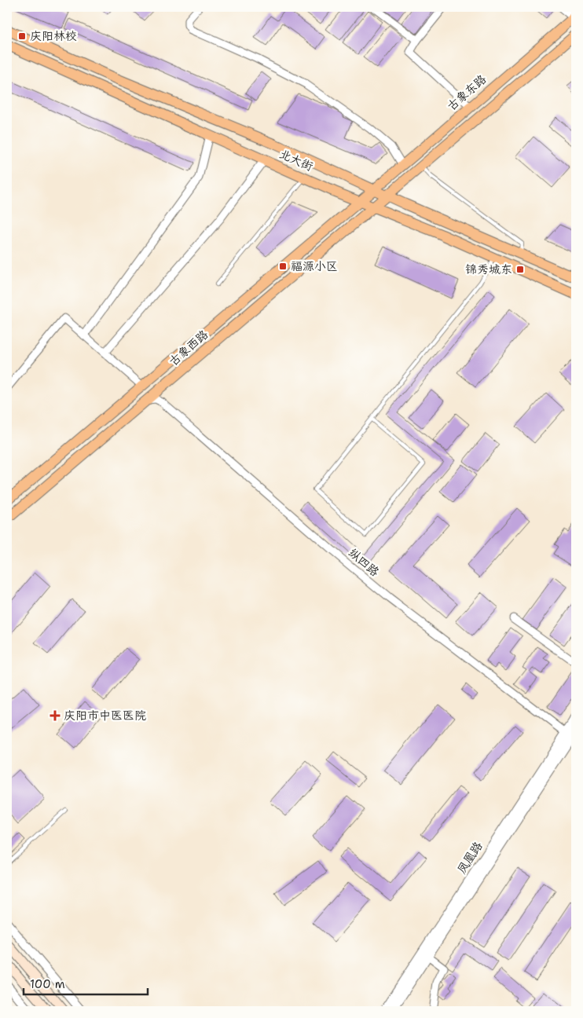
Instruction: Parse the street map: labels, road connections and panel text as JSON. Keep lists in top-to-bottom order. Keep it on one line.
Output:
{"streets":{"main road":["古象东路","北大街","古象西路"],"street":["纵四路","凤凰路"]},"crossings":[["古象东路","北大街"],["古象东路","古象西路"],["北大街","古象西路"],["古象西路","纵四路"],["纵四路","凤凰路"]],"places":{"transit":["庆阳林校","福源小区","锦秀城东"],"health":["庆阳市中医医院"]},"scale_bar":"100 m"}
